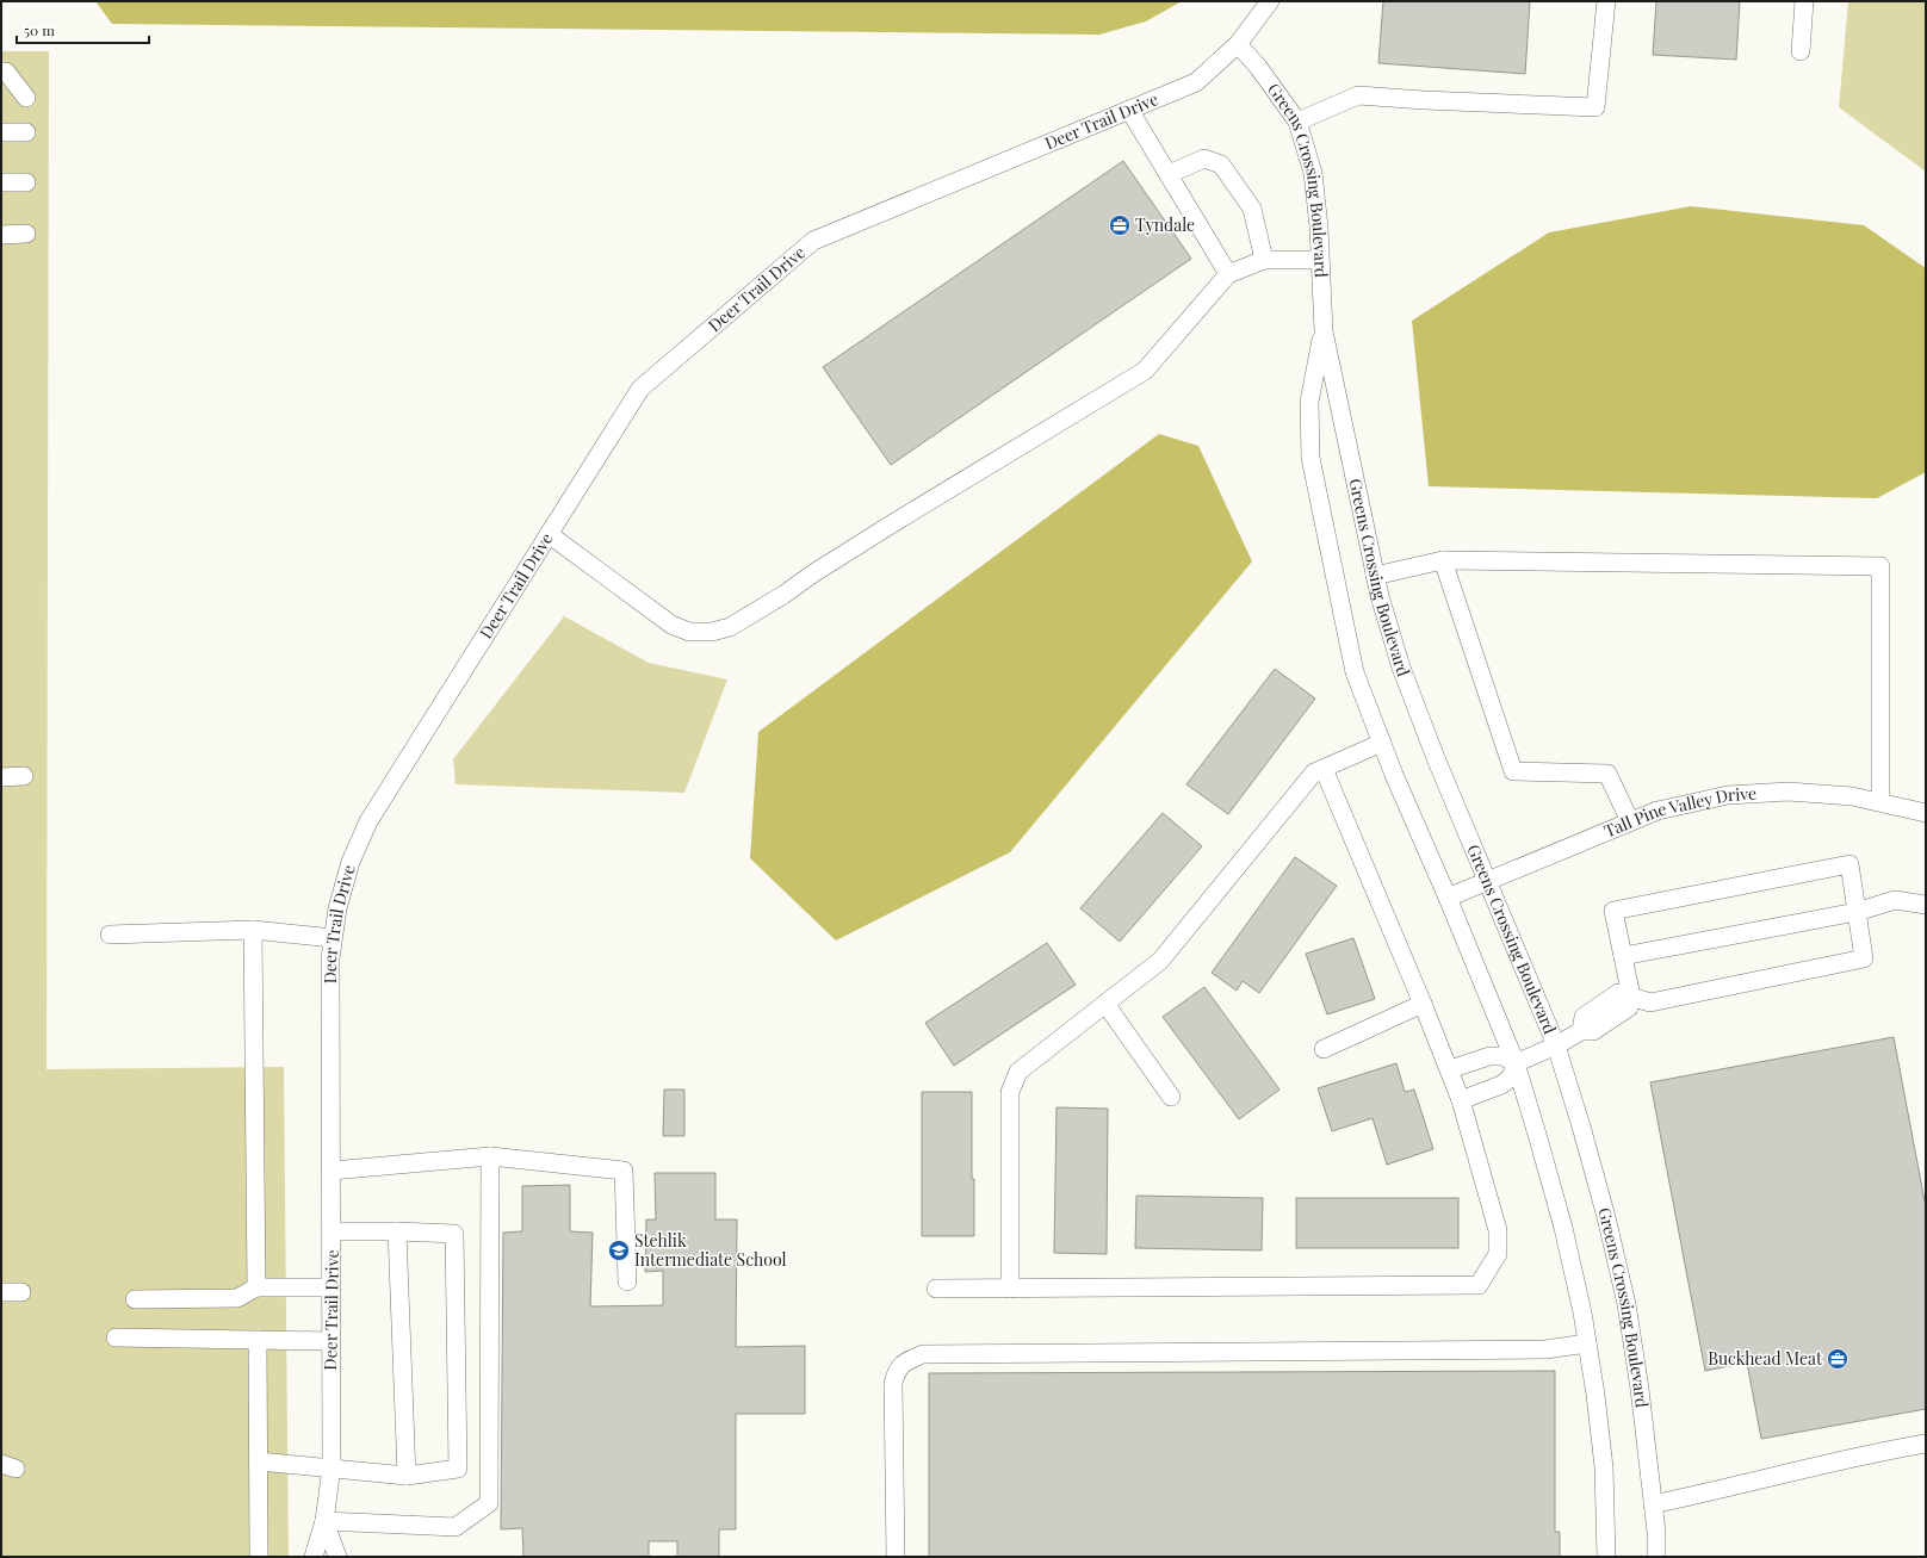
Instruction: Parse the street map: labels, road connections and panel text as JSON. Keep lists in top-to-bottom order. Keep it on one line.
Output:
{"streets":{"street":["Deer Trail Drive","Greens Crossing Boulevard","Tall Pine Valley Drive"]},"crossings":[["Deer Trail Drive","Greens Crossing Boulevard"],["Greens Crossing Boulevard","Tall Pine Valley Drive"]],"places":{"office":["Tyndale","Buckhead Meat"],"school or university":["Stehlik Intermediate School"]},"scale_bar":"50 m"}
